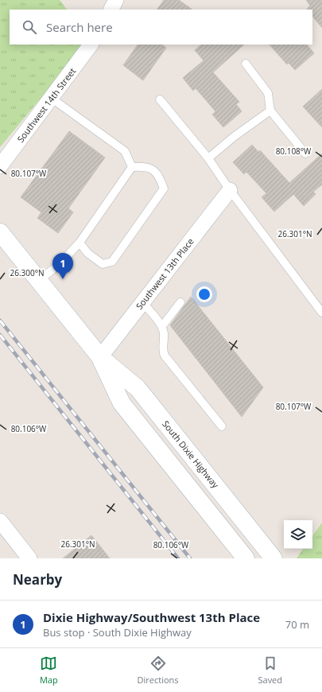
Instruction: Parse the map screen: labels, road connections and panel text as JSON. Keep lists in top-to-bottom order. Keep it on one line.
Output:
{"streets":{"main road":["South Dixie Highway"],"street":["Southwest 14th Street","Southwest 13th Place"]},"crossings":[["Southwest 13th Place","South Dixie Highway"]],"page":{"search":"Search here","pins":"1","heading":"Nearby","list":[{"mark":"1","name":"Dixie Highway/Southwest 13th Place","note":"Bus stop · South Dixie Highway","value":"70 m"}],"nav":["Map","Directions","Saved"]},"coordinates":["80.108°W","80.107°W","26.301°N","26.300°N","80.106°W"]}
